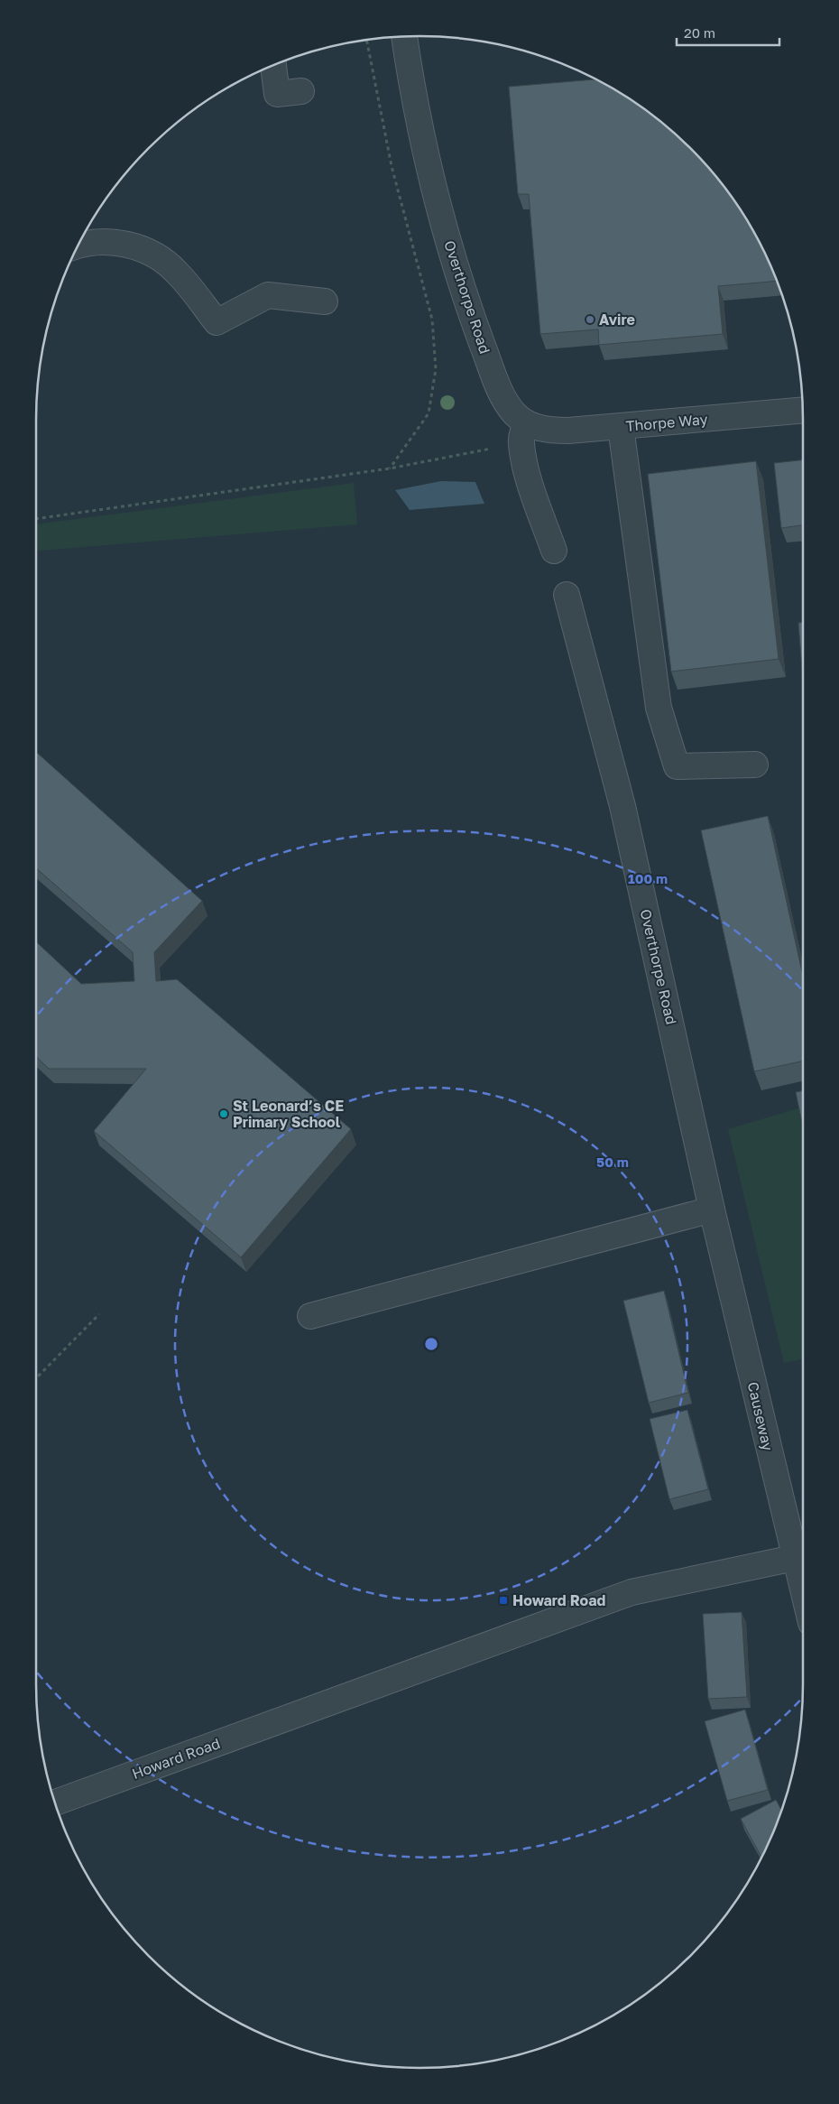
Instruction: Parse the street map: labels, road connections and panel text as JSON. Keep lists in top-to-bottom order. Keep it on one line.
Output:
{"streets":{"street":["Overthorpe Road","Thorpe Way","Causeway","Howard Road"]},"crossings":[["Overthorpe Road","Thorpe Way"],["Overthorpe Road","Causeway"],["Causeway","Howard Road"]],"places":{"other":["Avire","St Leonard’s CE Primary School"],"transit":["Howard Road"]},"scale_bar":"20 m","rings":["100 m","50 m"]}
